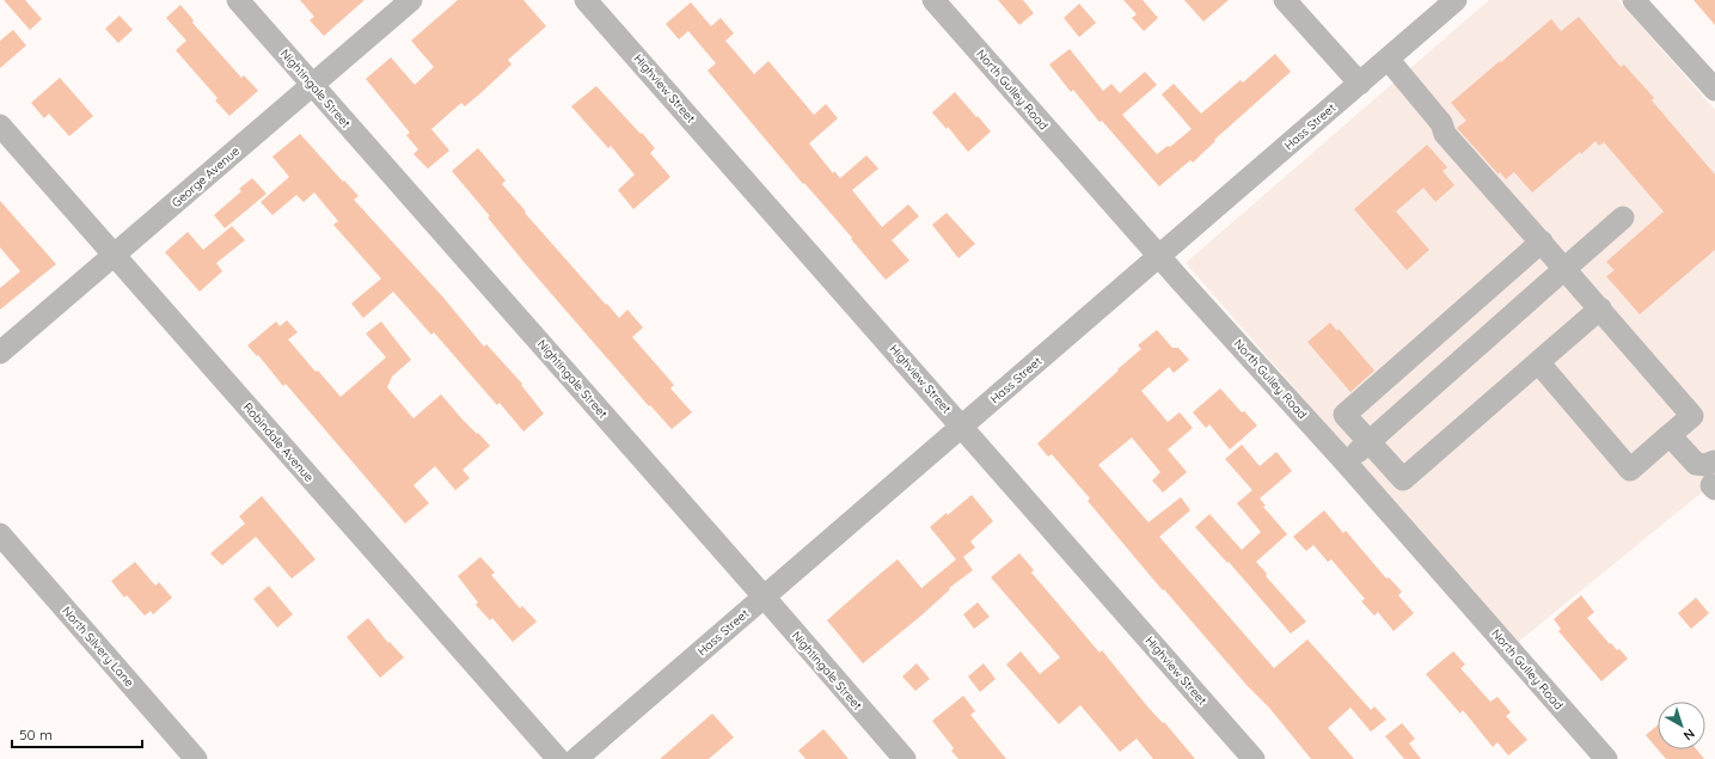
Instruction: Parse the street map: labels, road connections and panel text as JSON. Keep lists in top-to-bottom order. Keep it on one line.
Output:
{"streets":{"street":["Nightingale Street","Highview Street","North Gulley Road","Hass Street","George Avenue","Robindale Avenue","North Silvery Lane"]},"crossings":[["Nightingale Street","Hass Street"],["Nightingale Street","George Avenue"],["Highview Street","Hass Street"],["North Gulley Road","Hass Street"],["George Avenue","Robindale Avenue"]],"scale_bar":"50 m","north":"bottom right"}
